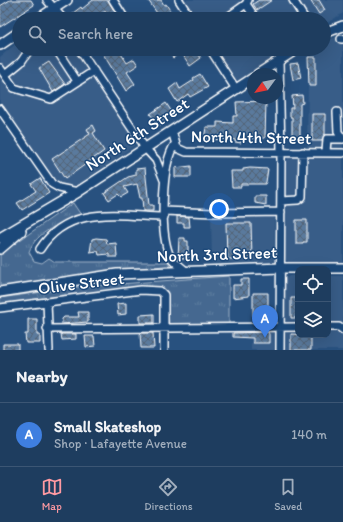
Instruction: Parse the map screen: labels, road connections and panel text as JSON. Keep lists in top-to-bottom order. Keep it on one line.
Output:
{"streets":{"main road":["North 6th Street","North 3rd Street"],"street":["North 4th Street","Olive Street"]},"crossings":[["North 6th Street","North 4th Street"]],"north":"bottom left","page":{"search":"Search here","pins":"A","heading":"Nearby","list":[{"mark":"A","name":"Small Skateshop","note":"Shop · Lafayette Avenue","value":"140 m"}],"nav":["Map","Directions","Saved"]}}
